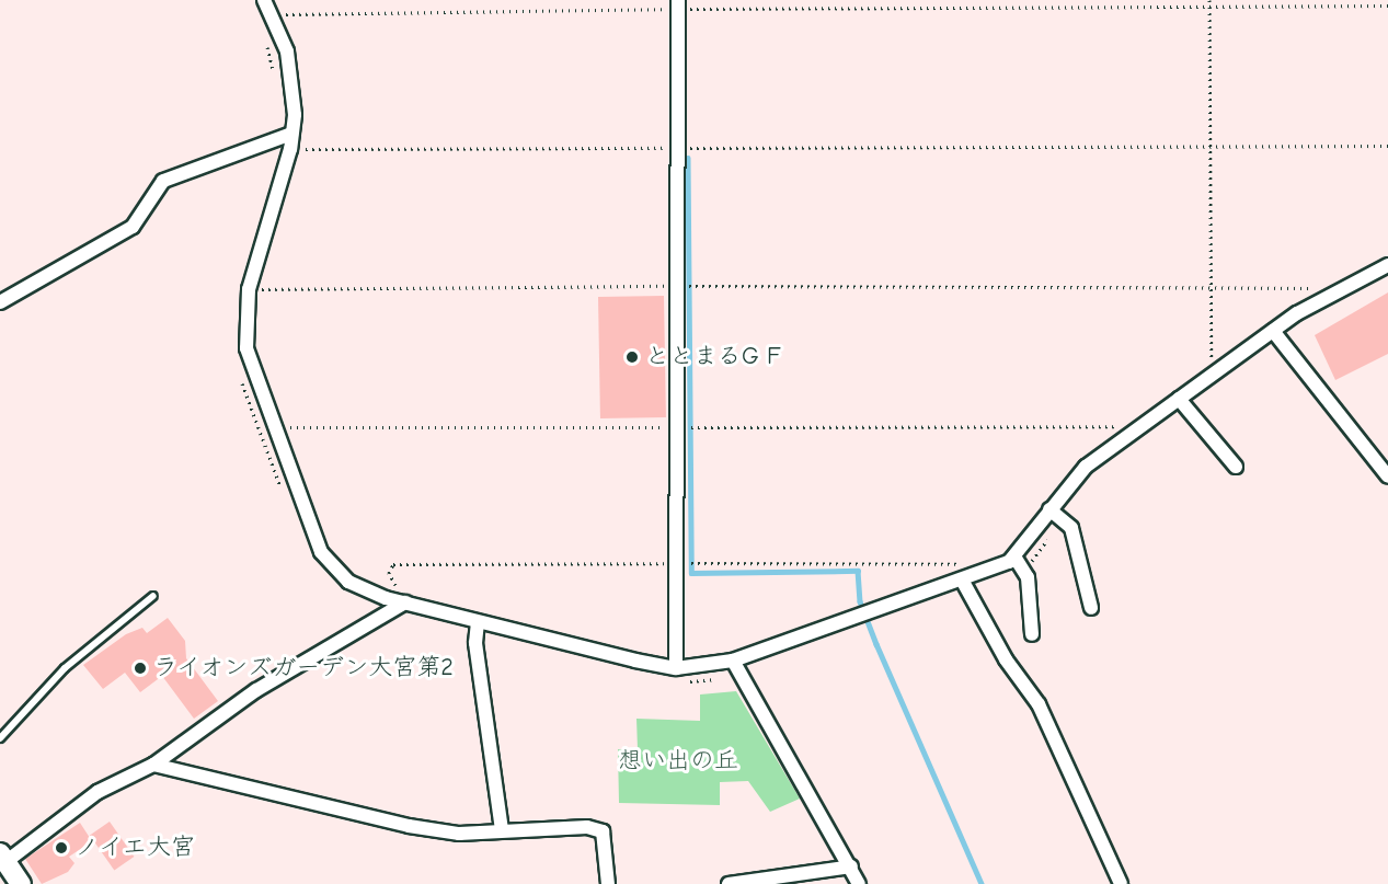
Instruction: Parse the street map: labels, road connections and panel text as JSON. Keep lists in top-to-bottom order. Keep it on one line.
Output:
{"parks":["想い出の丘"],"places":["ととまるG F","ライオンズガーデン大宮第2","ノイエ大宮"]}
